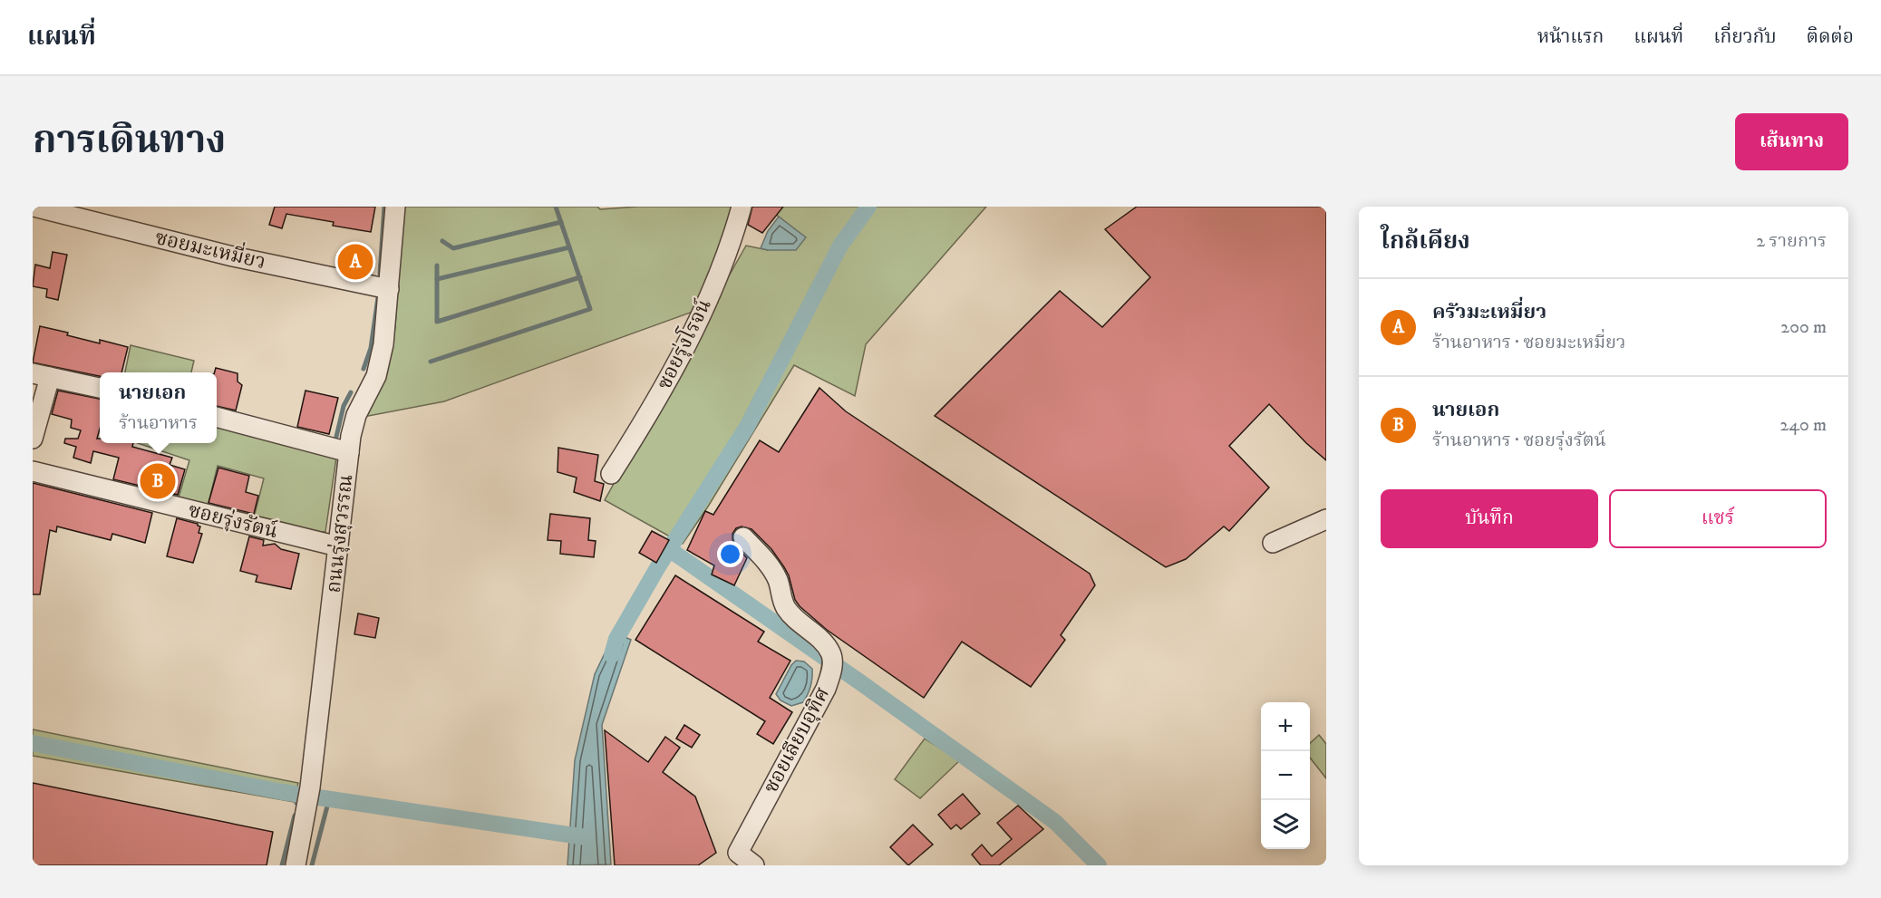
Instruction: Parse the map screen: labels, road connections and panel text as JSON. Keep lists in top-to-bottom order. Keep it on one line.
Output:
{"streets":{"street":["ซอยมะเหมี่ยว","ซอยรุ่งโรจน์","ซอยรุ่งรัตน์","ถนนรุ่งสุวรรณ","ซอยเลียบอุทิศ"]},"crossings":[["ซอยมะเหมี่ยว","ถนนรุ่งสุวรรณ"],["ซอยรุ่งรัตน์","ถนนรุ่งสุวรรณ"]],"page":{"header":"แผนที่","nav":["หน้าแรก","แผนที่","เกี่ยวกับ","ติดต่อ"],"title":"การเดินทาง","buttons":["เส้นทาง",["บันทึก","แชร์"]],"heading":["ใกล้เคียง","2 รายการ"],"pins":["A","B"],"list":[{"mark":"A","name":"ครัวมะเหมี่ยว","note":"ร้านอาหาร · ซอยมะเหมี่ยว","value":"200 m"},{"mark":"B","name":"นายเอก","note":"ร้านอาหาร · ซอยรุ่งรัตน์","value":"240 m"}],"popup":["นายเอก","ร้านอาหาร"],"map_buttons":["+","−"]}}
